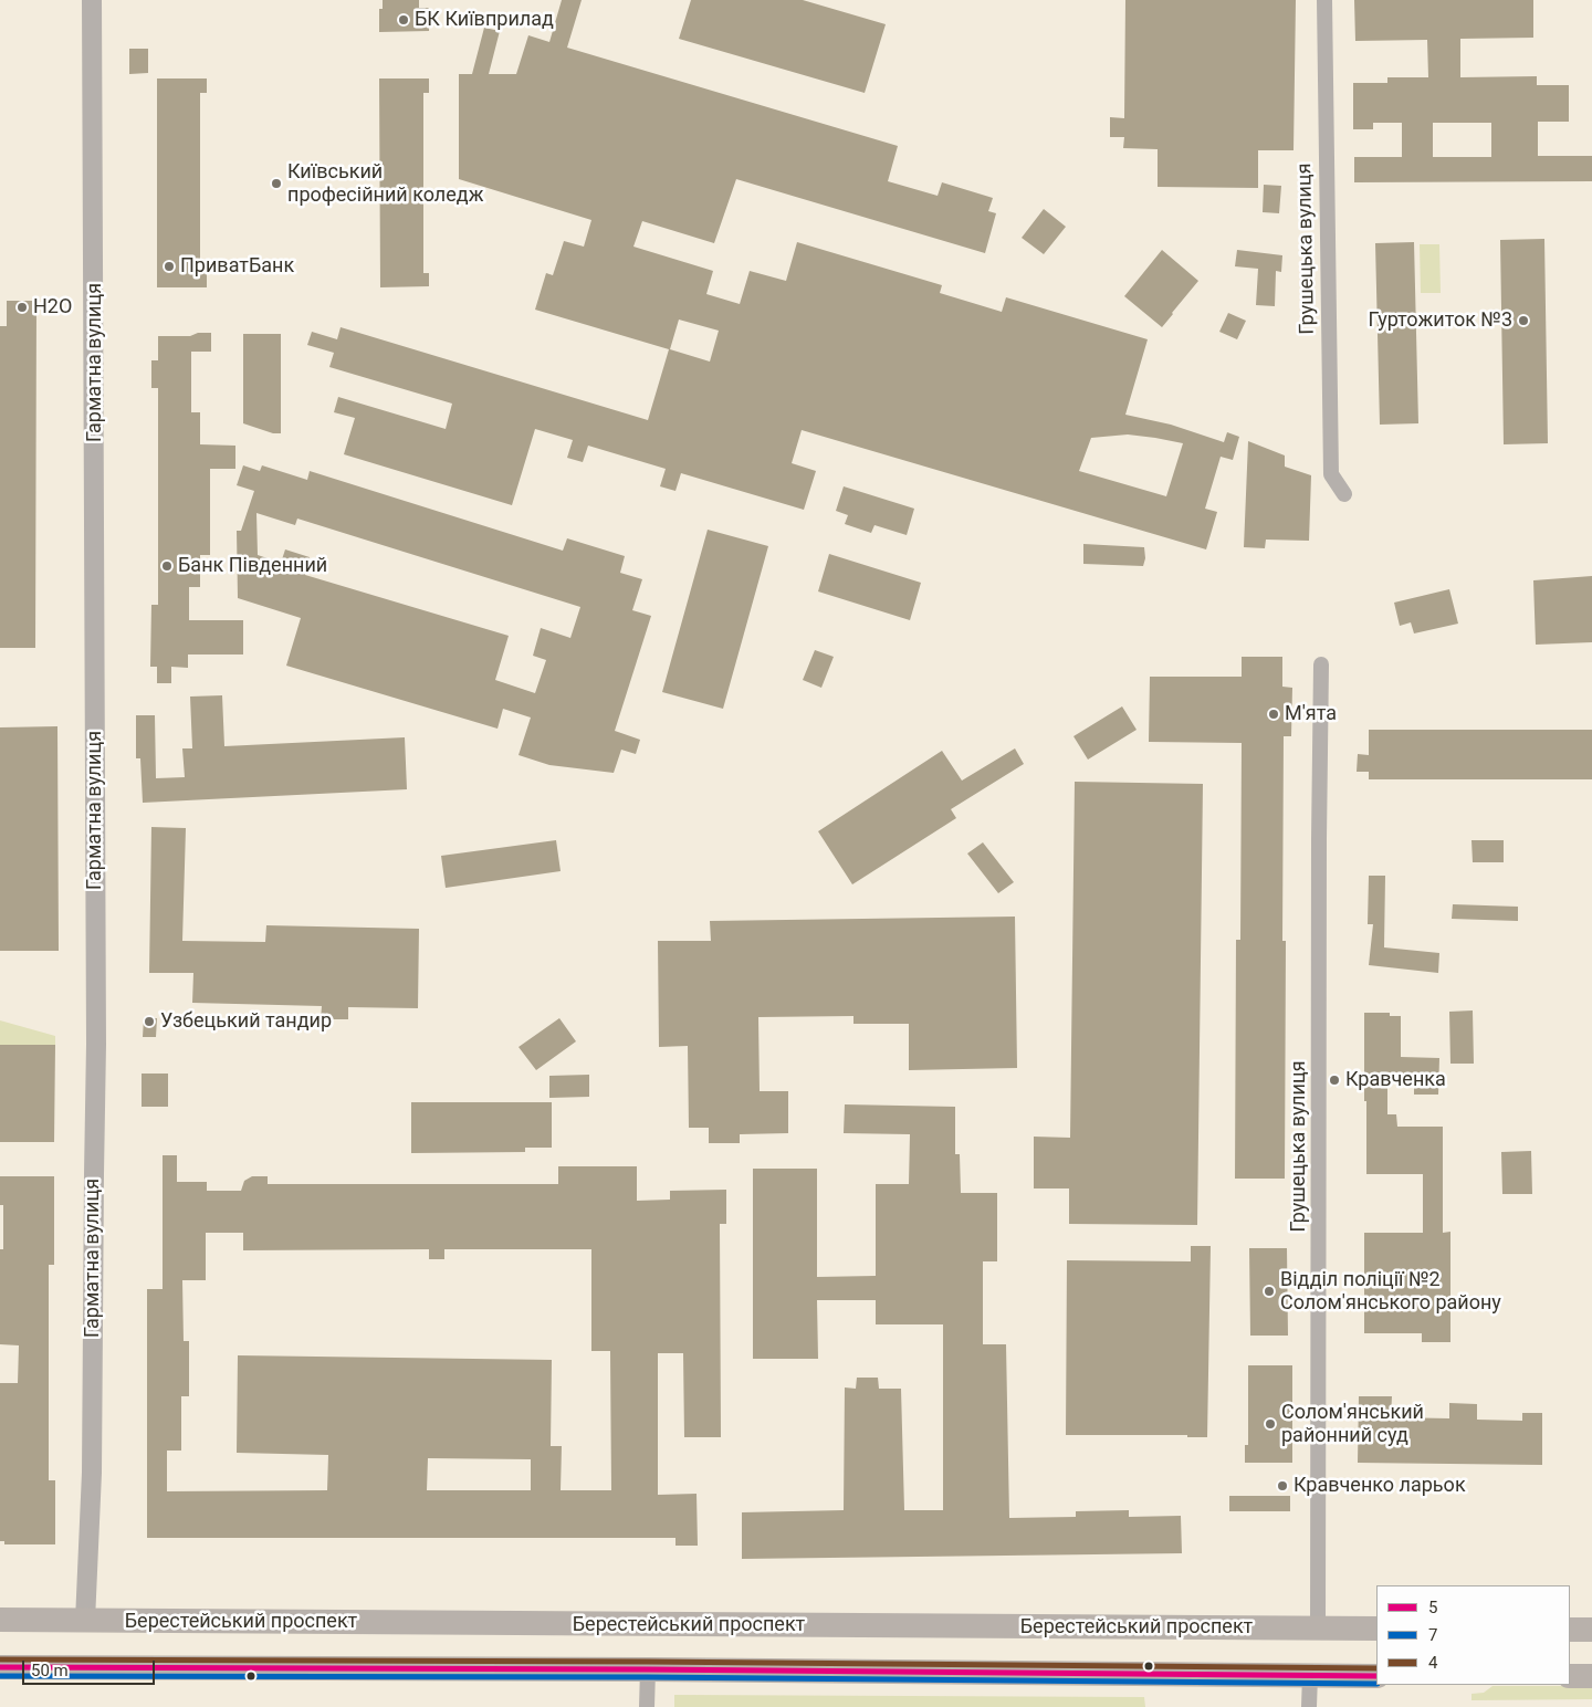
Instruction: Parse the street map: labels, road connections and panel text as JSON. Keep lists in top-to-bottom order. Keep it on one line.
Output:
{"streets":{"main road":["Берестейський проспект"],"street":["Грушецька вулиця","Гарматна вулиця"]},"crossings":[["Грушецька вулиця","Берестейський проспект"],["Гарматна вулиця","Берестейський проспект"]],"places":["БК Київприлад","Київський професійний коледж","ПриватБанк","H2O","Гуртожиток №3","Банк Південний","М'ята","Узбецький тандир","Кравченка","Відділ поліції №2 Солом'янського району","Солом'янський районний суд","Кравченко ларьок"],"lines":["transit line 4","transit line 5","transit line 7"],"legend":["5","7","4"],"scale_bar":"50 m"}
